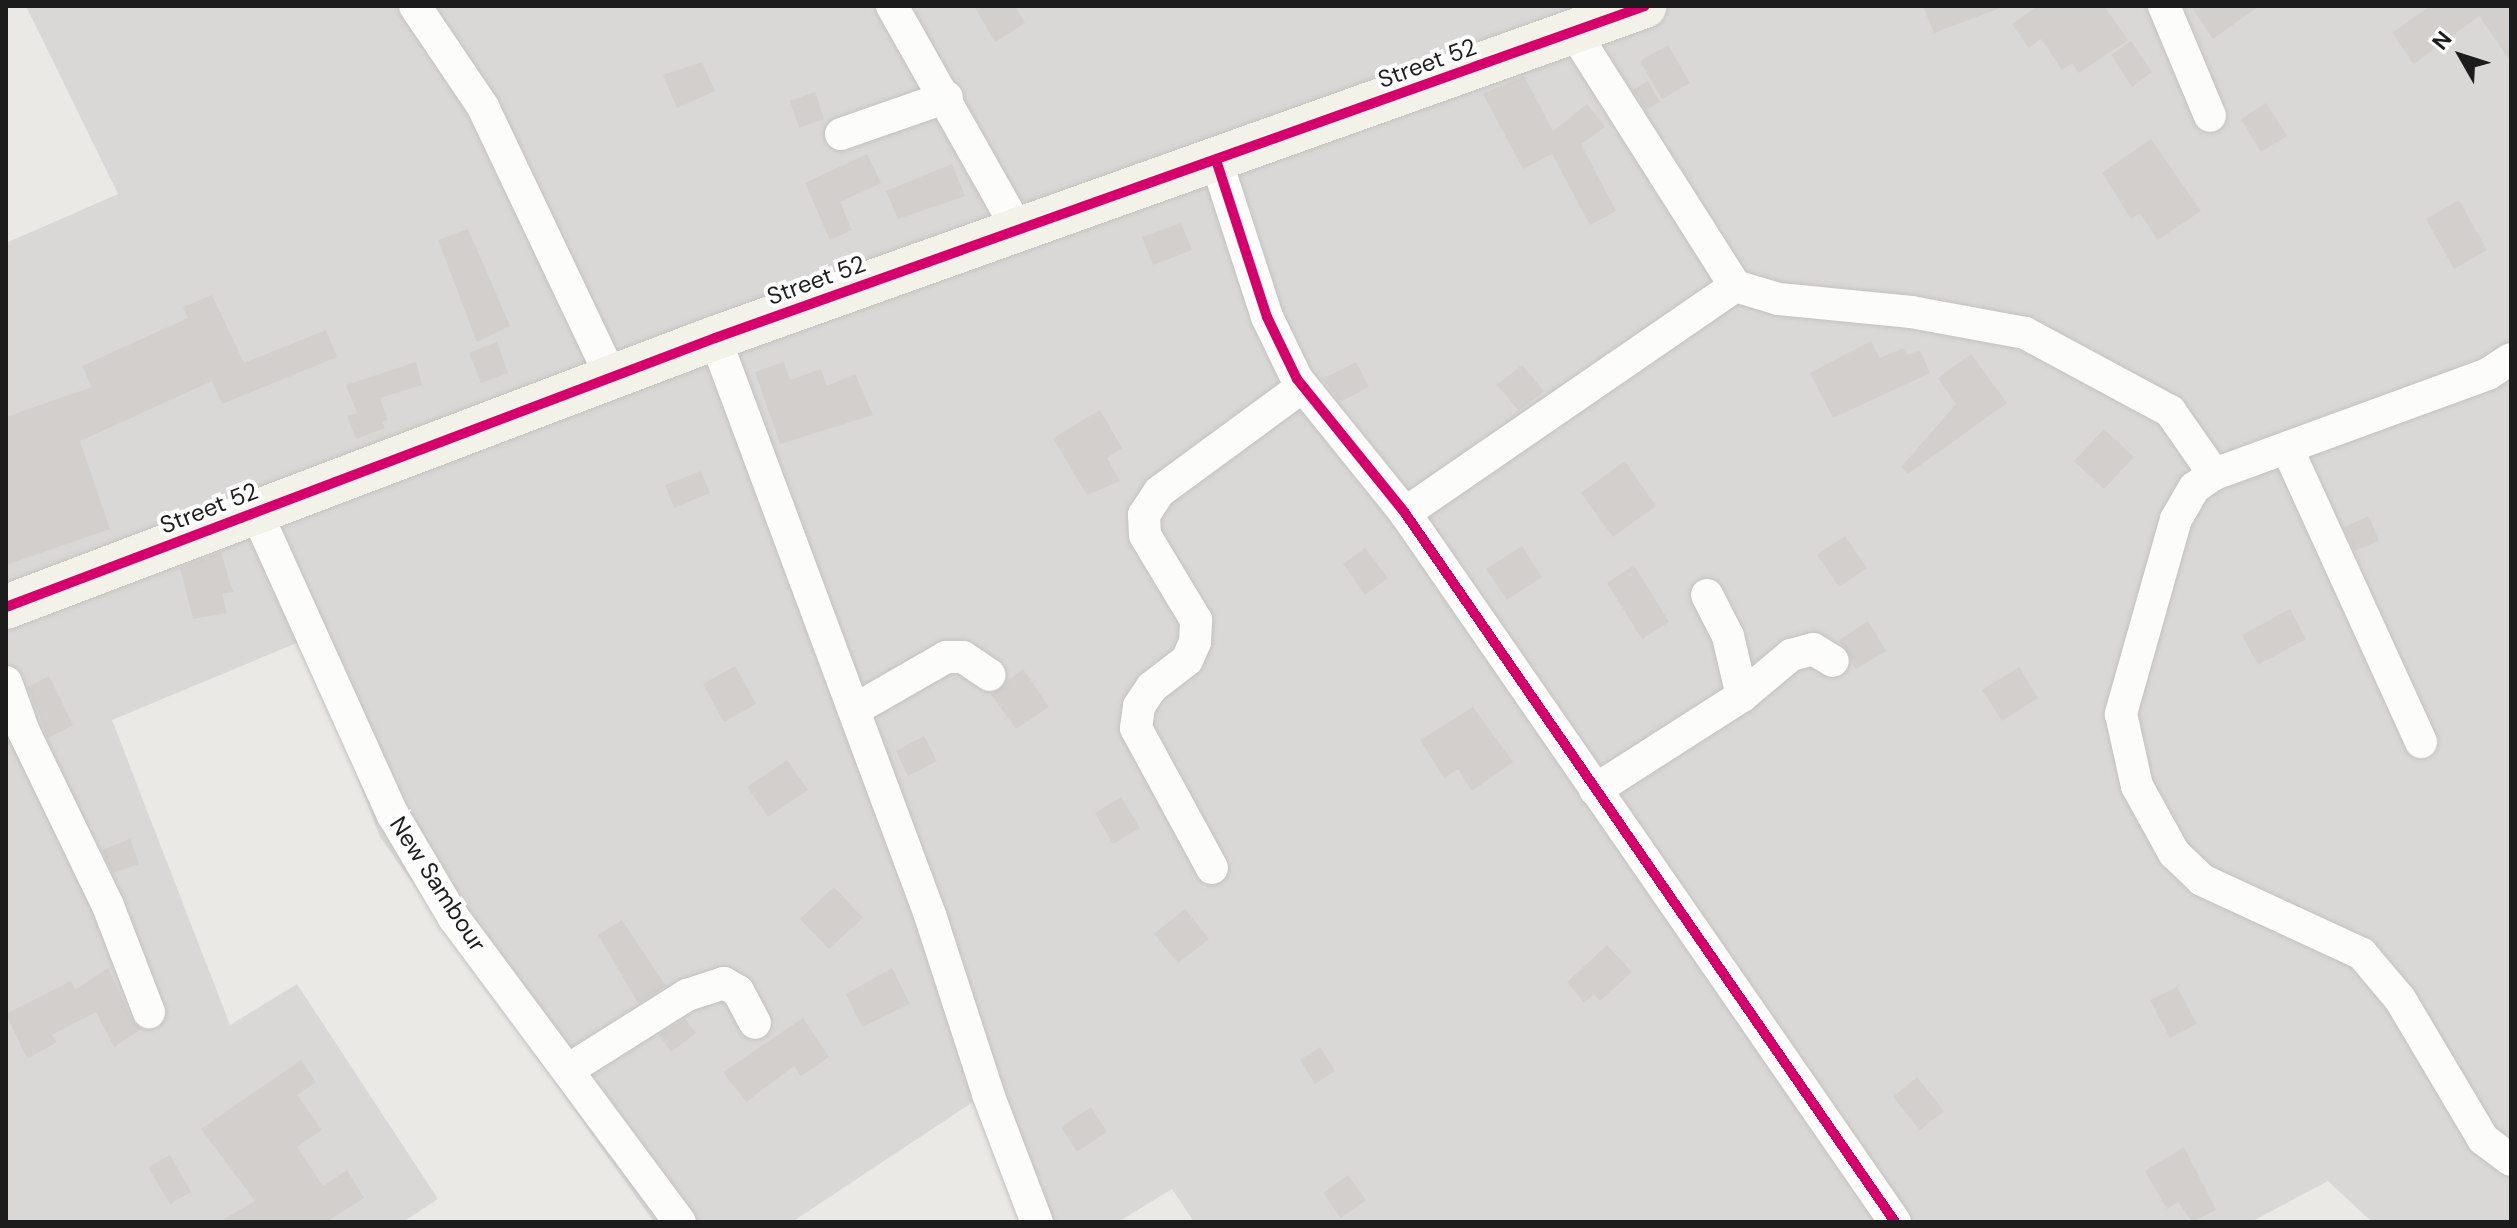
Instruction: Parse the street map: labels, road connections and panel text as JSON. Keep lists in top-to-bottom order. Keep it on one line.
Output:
{"streets":{"street":["Street 52","New Sambour"]},"crossings":[["Street 52","New Sambour"]],"north":"top left"}
